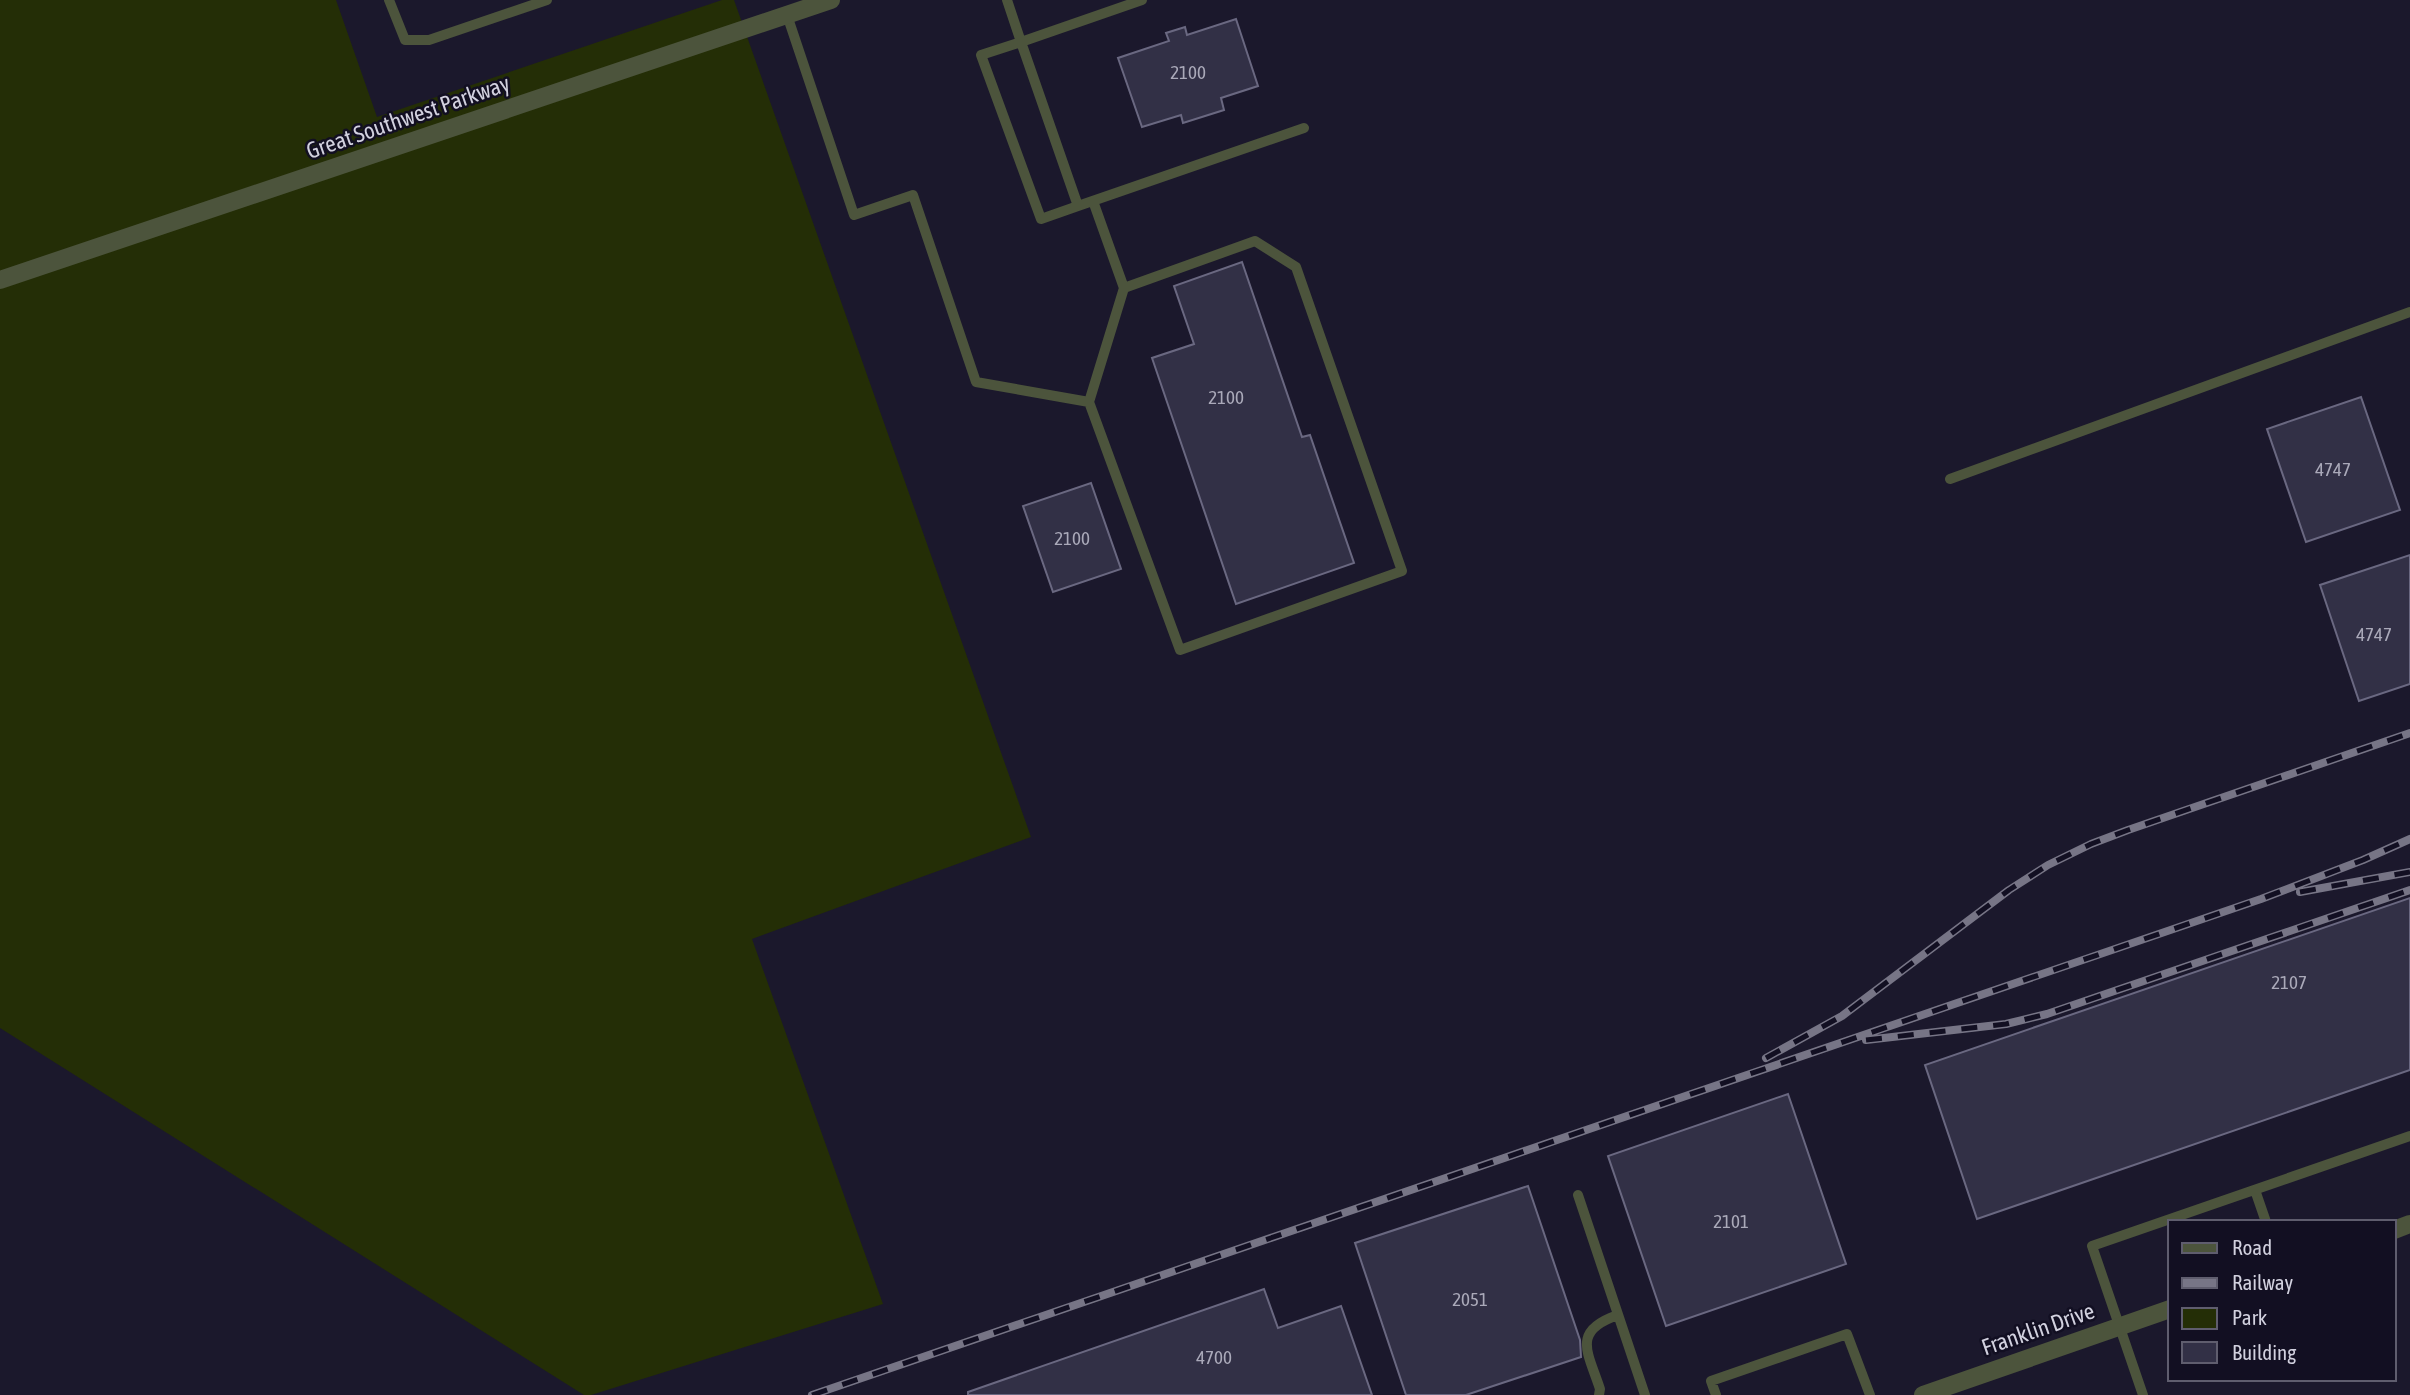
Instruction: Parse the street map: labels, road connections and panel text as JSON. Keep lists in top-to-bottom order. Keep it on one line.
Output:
{"streets":{"street":["Great Southwest Parkway","Franklin Drive"]},"house_numbers":["2100","2100","4747","2100","4747","2107","2101","2051","4700"],"legend":["Road","Railway","Park","Building"]}
